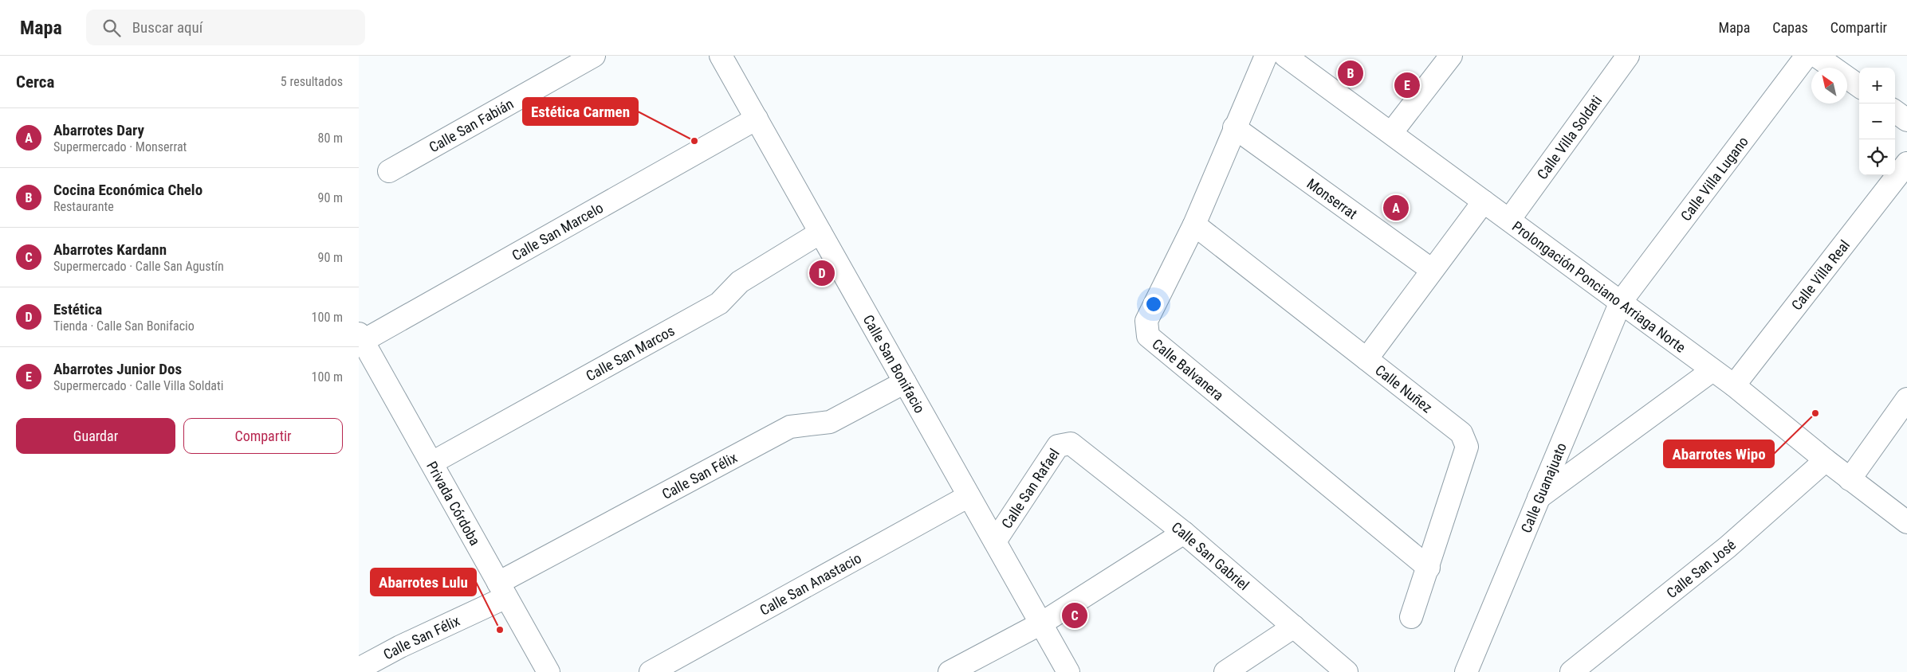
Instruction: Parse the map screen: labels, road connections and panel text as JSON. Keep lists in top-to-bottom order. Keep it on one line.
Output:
{"streets":{"street":["Calle San Fabián","Calle Villa Soldati","Calle Villa Lugano","Monserrat","Calle San Marcelo","Calle Villa Real","Prolongación Ponciano Arriaga Norte","Calle San Marcos","Calle San Bonifacio","Calle Balvanera","Calle Nuñez","Calle San Félix","Calle Guanajuato","Calle San Rafael","Privada Córdoba","Calle San Gabriel","Calle San José","Calle San Anastacio"]},"crossings":[["Calle Villa Soldati","Prolongación Ponciano Arriaga Norte"],["Calle Villa Lugano","Prolongación Ponciano Arriaga Norte"],["Calle Villa Lugano","Calle Guanajuato"],["Monserrat","Calle Balvanera"],["Calle San Marcelo","Calle San Bonifacio"],["Calle San Marcelo","Privada Córdoba"],["Calle Villa Real","Prolongación Ponciano Arriaga Norte"],["Prolongación Ponciano Arriaga Norte","Calle Guanajuato"],["Prolongación Ponciano Arriaga Norte","Calle San José"],["Calle San Marcos","Calle San Bonifacio"],["Calle San Marcos","Privada Córdoba"],["Calle San Bonifacio","Calle San Félix"],["Calle San Bonifacio","Calle San Rafael"],["Calle San Bonifacio","Calle San Anastacio"],["Calle Balvanera","Calle Nuñez"],["Calle San Félix","Privada Córdoba"],["Calle San Rafael","Calle San Gabriel"]],"places":["Estética Carmen","Abarrotes Wipo","Abarrotes Lulu"],"north":"top left","page":{"header":"Mapa","search":"Buscar aquí","nav":["Mapa","Capas","Compartir"],"heading":["Cerca","5 resultados"],"pins":["B","E","A","D","C"],"map_buttons":["+","−"],"list":[{"mark":"A","name":"Abarrotes Dary","note":"Supermercado · Monserrat","value":"80 m"},{"mark":"B","name":"Cocina Económica Chelo","note":"Restaurante","value":"90 m"},{"mark":"C","name":"Abarrotes Kardann","note":"Supermercado · Calle San Agustín","value":"90 m"},{"mark":"D","name":"Estética","note":"Tienda · Calle San Bonifacio","value":"100 m"},{"mark":"E","name":"Abarrotes Junior Dos","note":"Supermercado · Calle Villa Soldati","value":"100 m"}],"buttons":["Guardar","Compartir"]}}
